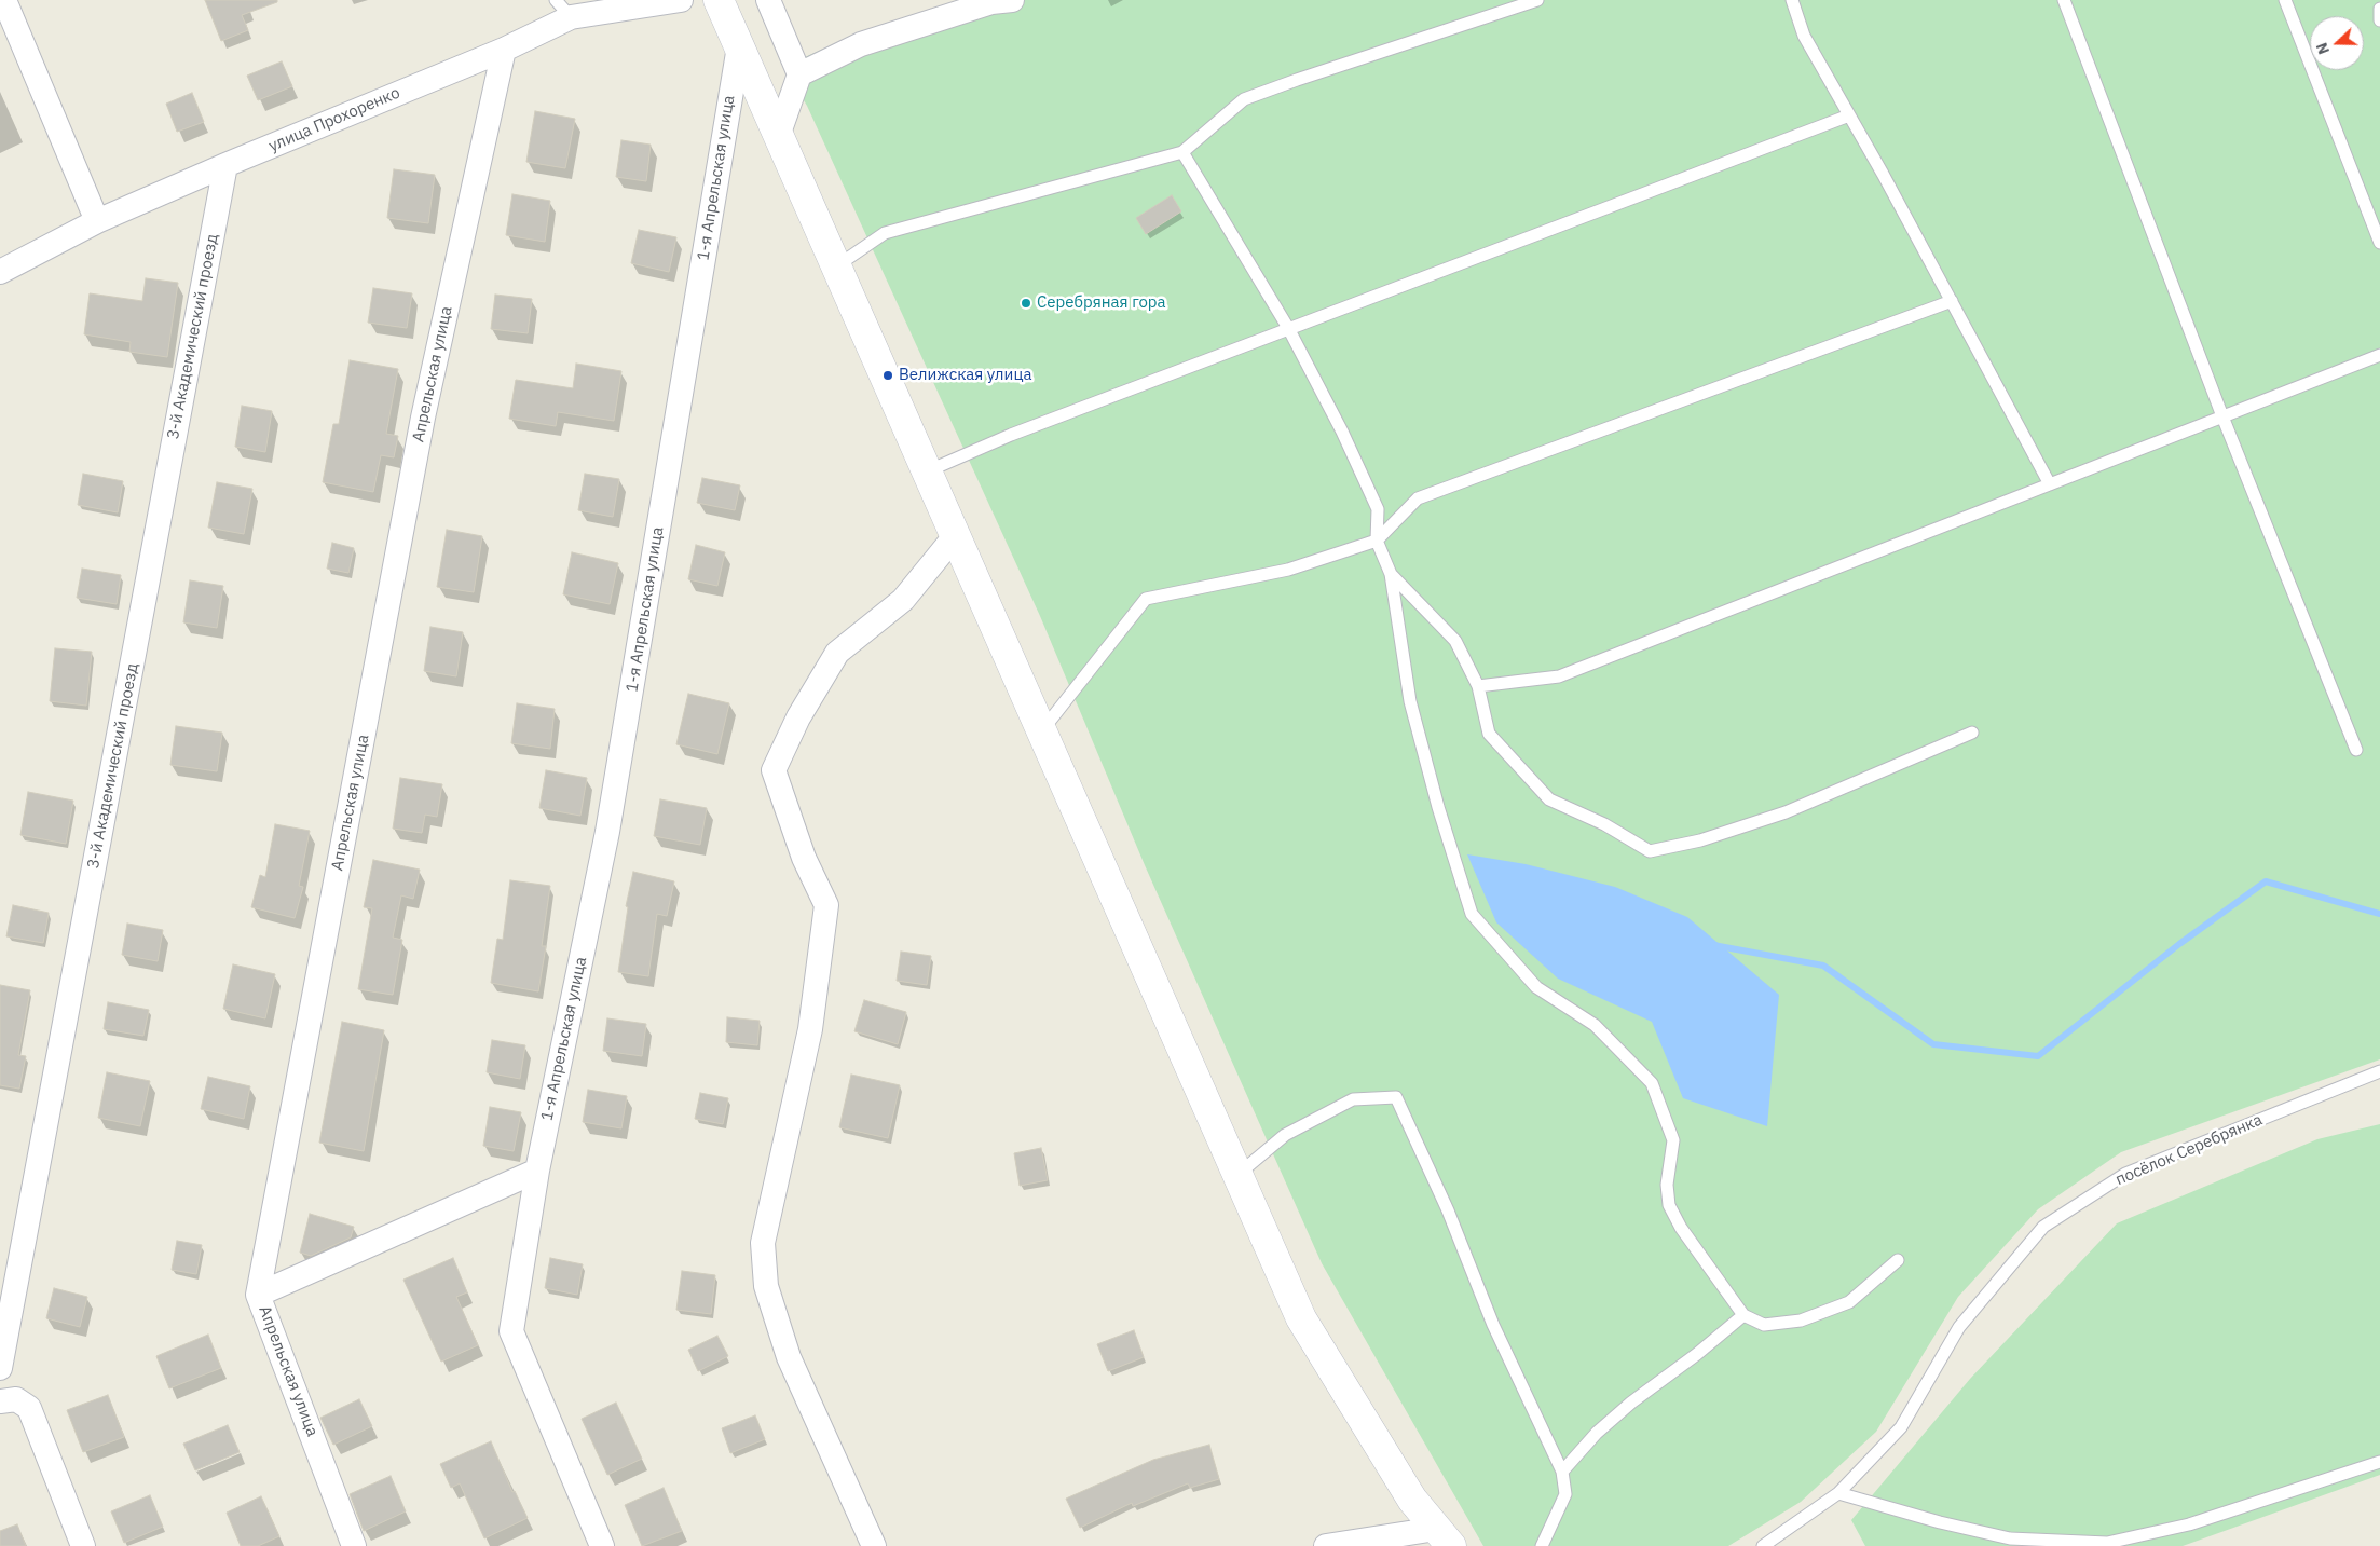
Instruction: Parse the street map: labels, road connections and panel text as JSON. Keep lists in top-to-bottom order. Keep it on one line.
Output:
{"streets":{"street":["улица Прохоренко","1-я Апрельская улица","3-й Академический проезд","Апрельская улица"],"lane":["посёлок Серебрянка"]},"crossings":[["улица Прохоренко","3-й Академический проезд"],["улица Прохоренко","Апрельская улица"]],"places":["Серебряная гора","Велижская улица"],"north":"left"}
